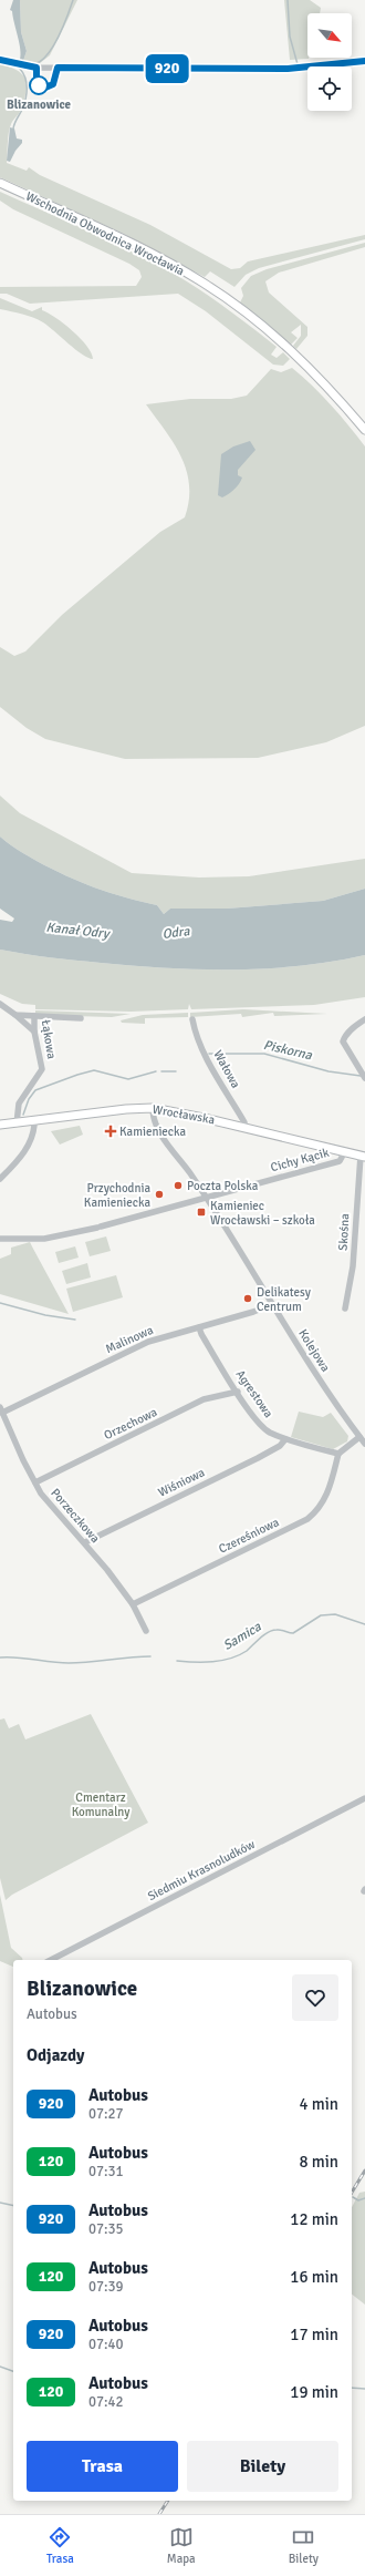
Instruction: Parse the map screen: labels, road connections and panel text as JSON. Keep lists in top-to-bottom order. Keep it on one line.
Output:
{"streets":{"main road":["Wschodnia Obwodnica Wrocławia","Wrocławska"],"street":["Łąkowa","Wałowa","Cichy Kącik","Skośna","Malinowa","Kolejowa","Agrestowa","Orzechowa","Wiśniowa","Porzeczkowa","Czereśniowa","Siedmiu Krasnoludków"]},"crossings":[["Łąkowa","Wrocławska"],["Wałowa","Wrocławska"],["Wrocławska","Cichy Kącik"],["Wrocławska","Skośna"],["Wrocławska","Kolejowa"],["Cichy Kącik","Kolejowa"],["Malinowa","Kolejowa"],["Malinowa","Agrestowa"],["Malinowa","Porzeczkowa"],["Agrestowa","Orzechowa"],["Agrestowa","Wiśniowa"],["Agrestowa","Czereśniowa"],["Orzechowa","Porzeczkowa"],["Wiśniowa","Porzeczkowa"],["Porzeczkowa","Czereśniowa"]],"water":["Kanał Odry","Odra","Piskorna","Samica"],"parks":["Cmentarz Komunalny"],"places":{"other":["Blizanowice","Poczta Polska","Przychodnia Kamieniecka","Delikatesy Centrum"],"health":["Kamieniecka"],"transit":["Kamieniec Wrocławski – szkoła"]},"lines":["bus line 920"],"north":"bottom right","page":{"on_map":"920","heading":[["Blizanowice","Autobus"],"Odjazdy"],"list":[{"mark":"920","name":"Autobus","note":"07:27","value":"4 min"},{"mark":"120","name":"Autobus","note":"07:31","value":"8 min"},{"mark":"920","name":"Autobus","note":"07:35","value":"12 min"},{"mark":"120","name":"Autobus","note":"07:39","value":"16 min"},{"mark":"920","name":"Autobus","note":"07:40","value":"17 min"},{"mark":"120","name":"Autobus","note":"07:42","value":"19 min"}],"buttons":["Trasa","Bilety"],"tabs":["Trasa","Mapa","Bilety"]}}
